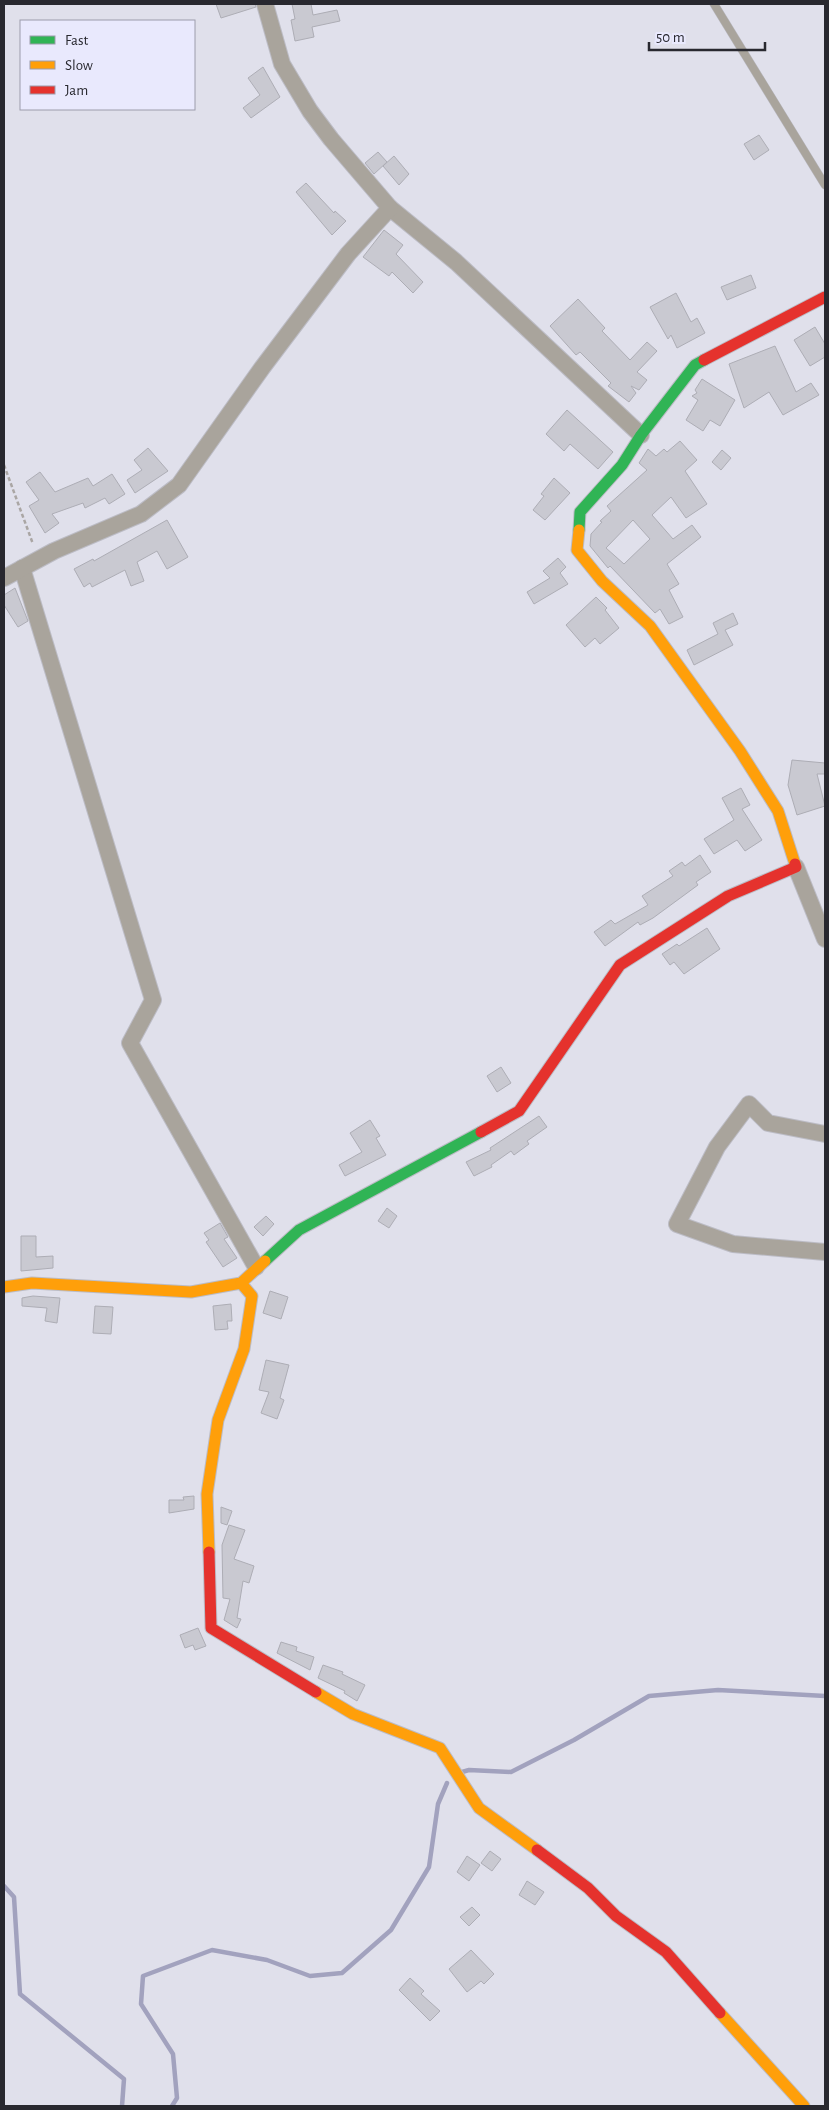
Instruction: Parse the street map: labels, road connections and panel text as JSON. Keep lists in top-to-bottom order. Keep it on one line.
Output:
{"legend":["Fast","Slow","Jam"],"scale_bar":"50 m"}
